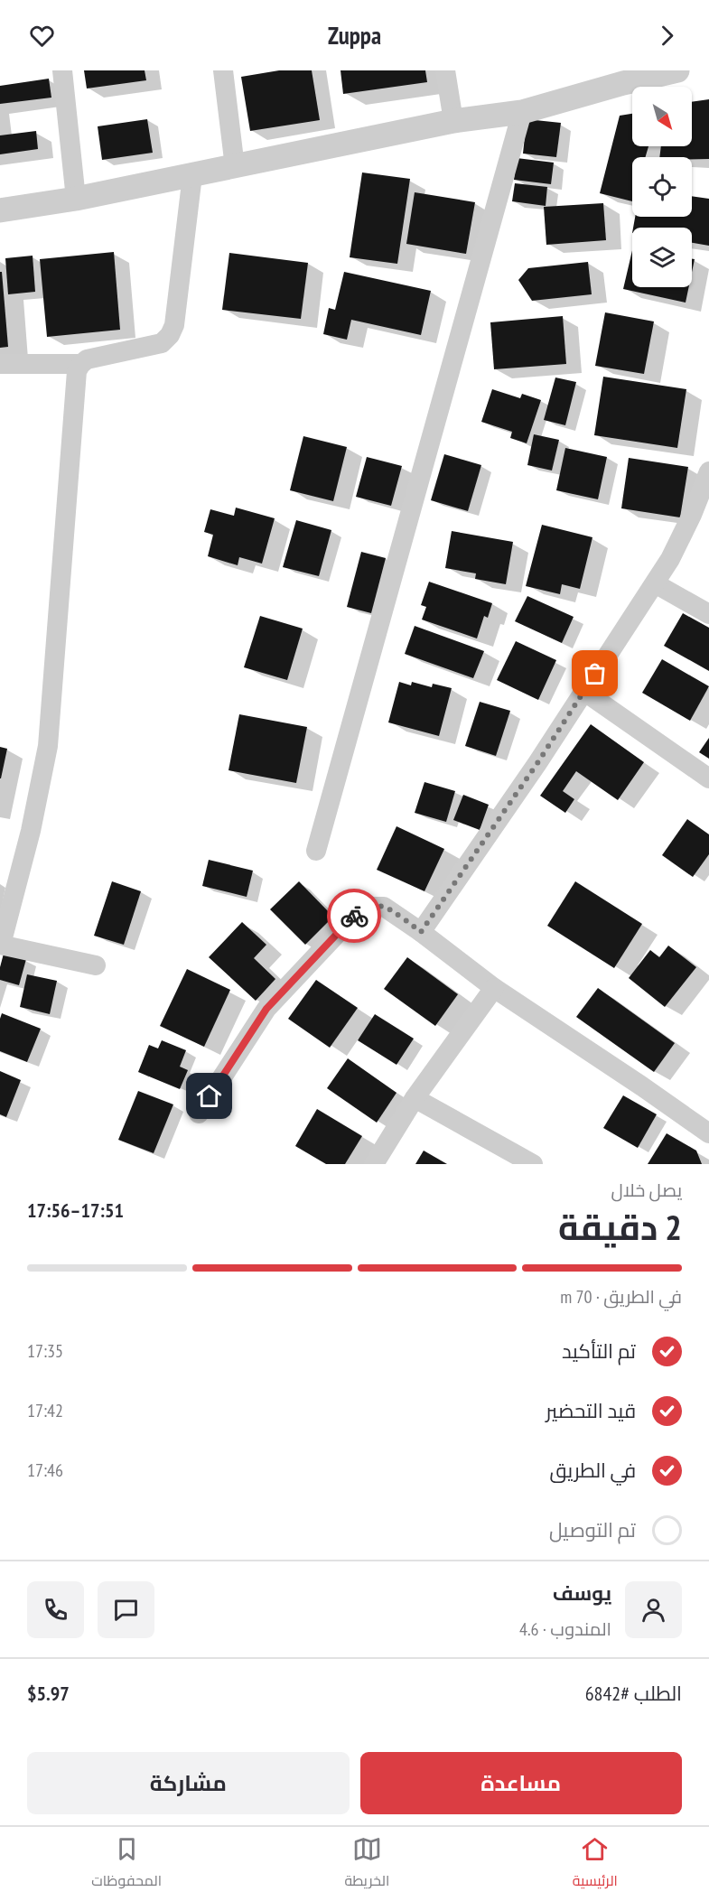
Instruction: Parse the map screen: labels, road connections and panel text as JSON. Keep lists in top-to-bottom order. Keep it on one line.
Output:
{"north":"bottom right","page":{"header":"Zuppa","heading":["2 دقيقة","يصل خلال","17:51–17:56"],"panel":["يوسف","المندوب · 4.6","الطلب #6842","$5.97"],"bar":"في الطريق · 70 m","list":[["تم التأكيد","17:35"],["قيد التحضير","17:42"],["في الطريق","17:46"],"تم التوصيل"],"buttons":["مساعدة","مشاركة"],"tabs":["الرئيسية","الخريطة","المحفوظات"]}}
